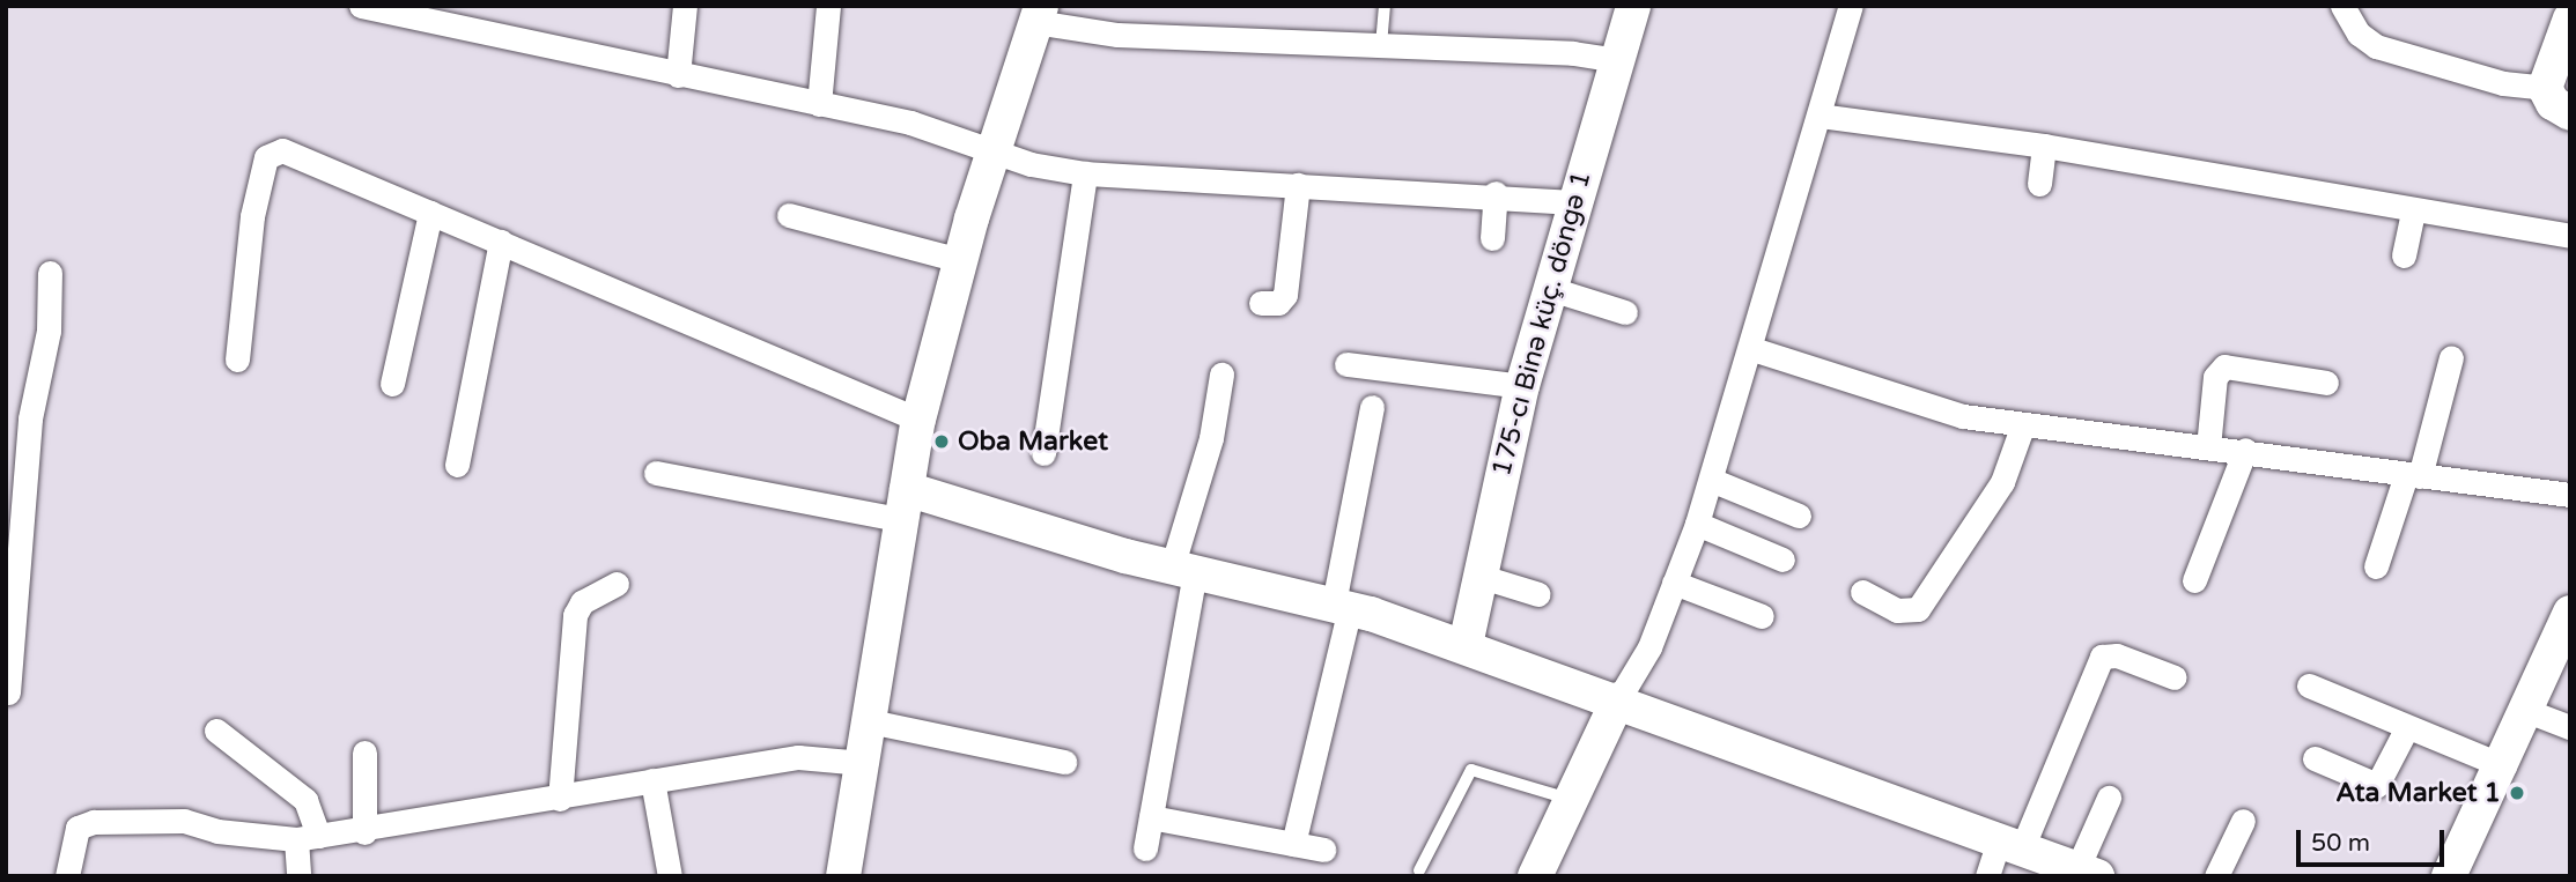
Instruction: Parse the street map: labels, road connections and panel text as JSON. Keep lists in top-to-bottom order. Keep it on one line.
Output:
{"streets":{"street":["175-cı Binə küç. döngə 1"]},"places":["Oba Market","Ata Market 1"],"scale_bar":"50 m"}
